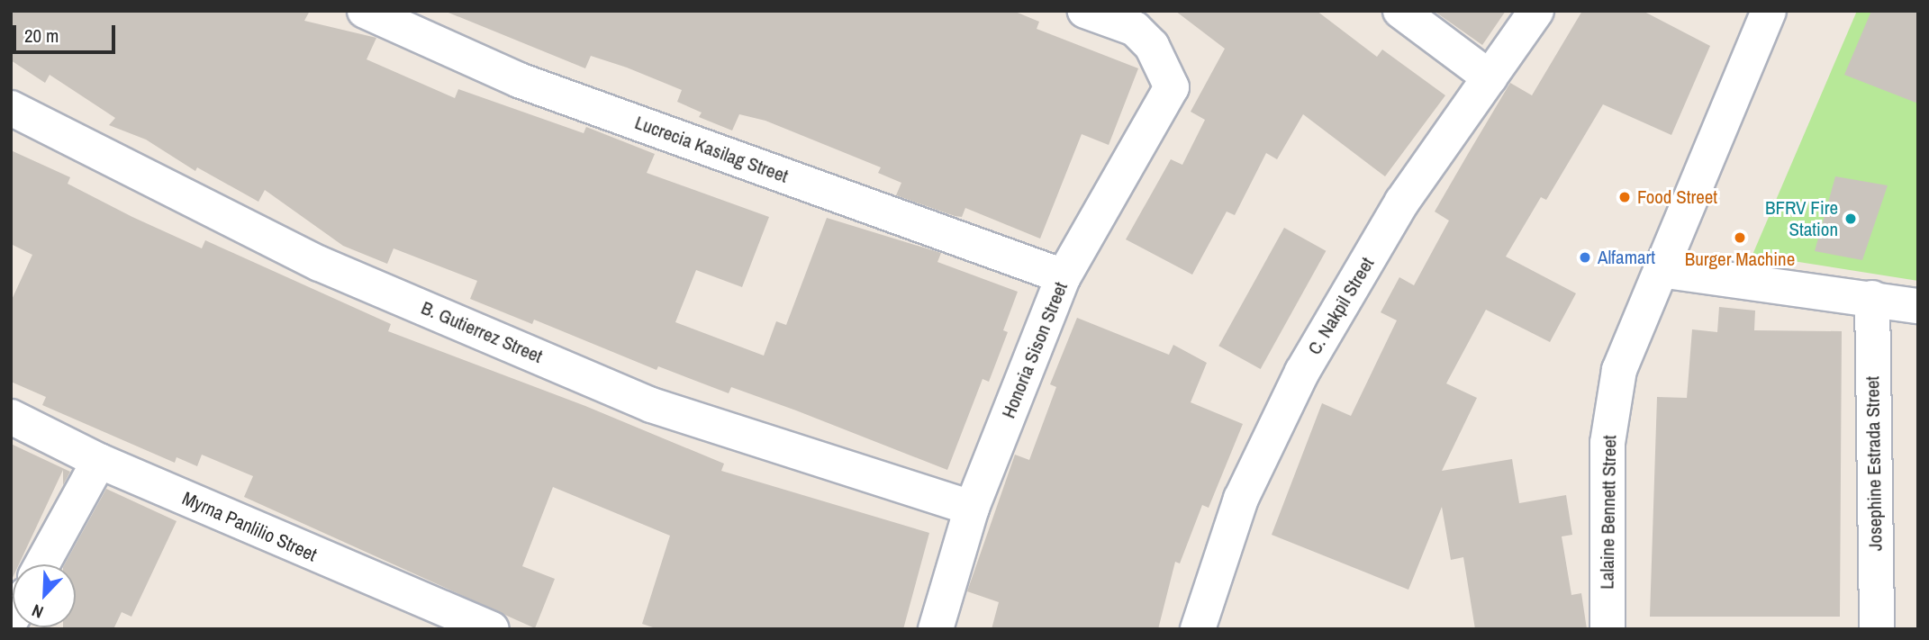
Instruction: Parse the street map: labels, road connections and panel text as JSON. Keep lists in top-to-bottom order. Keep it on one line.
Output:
{"streets":{"street":["Lucrecia Kasilag Street","C. Nakpil Street","B. Gutierrez Street","Honoria Sison Street","Josephine Estrada Street","Lalaine Bennett Street","Myrna Panlilio Street"]},"crossings":[["Lucrecia Kasilag Street","Honoria Sison Street"],["B. Gutierrez Street","Honoria Sison Street"]],"places":["Food Street","BFRV Fire Station","Burger Machine","Alfamart"],"scale_bar":"20 m","north":"bottom left"}
